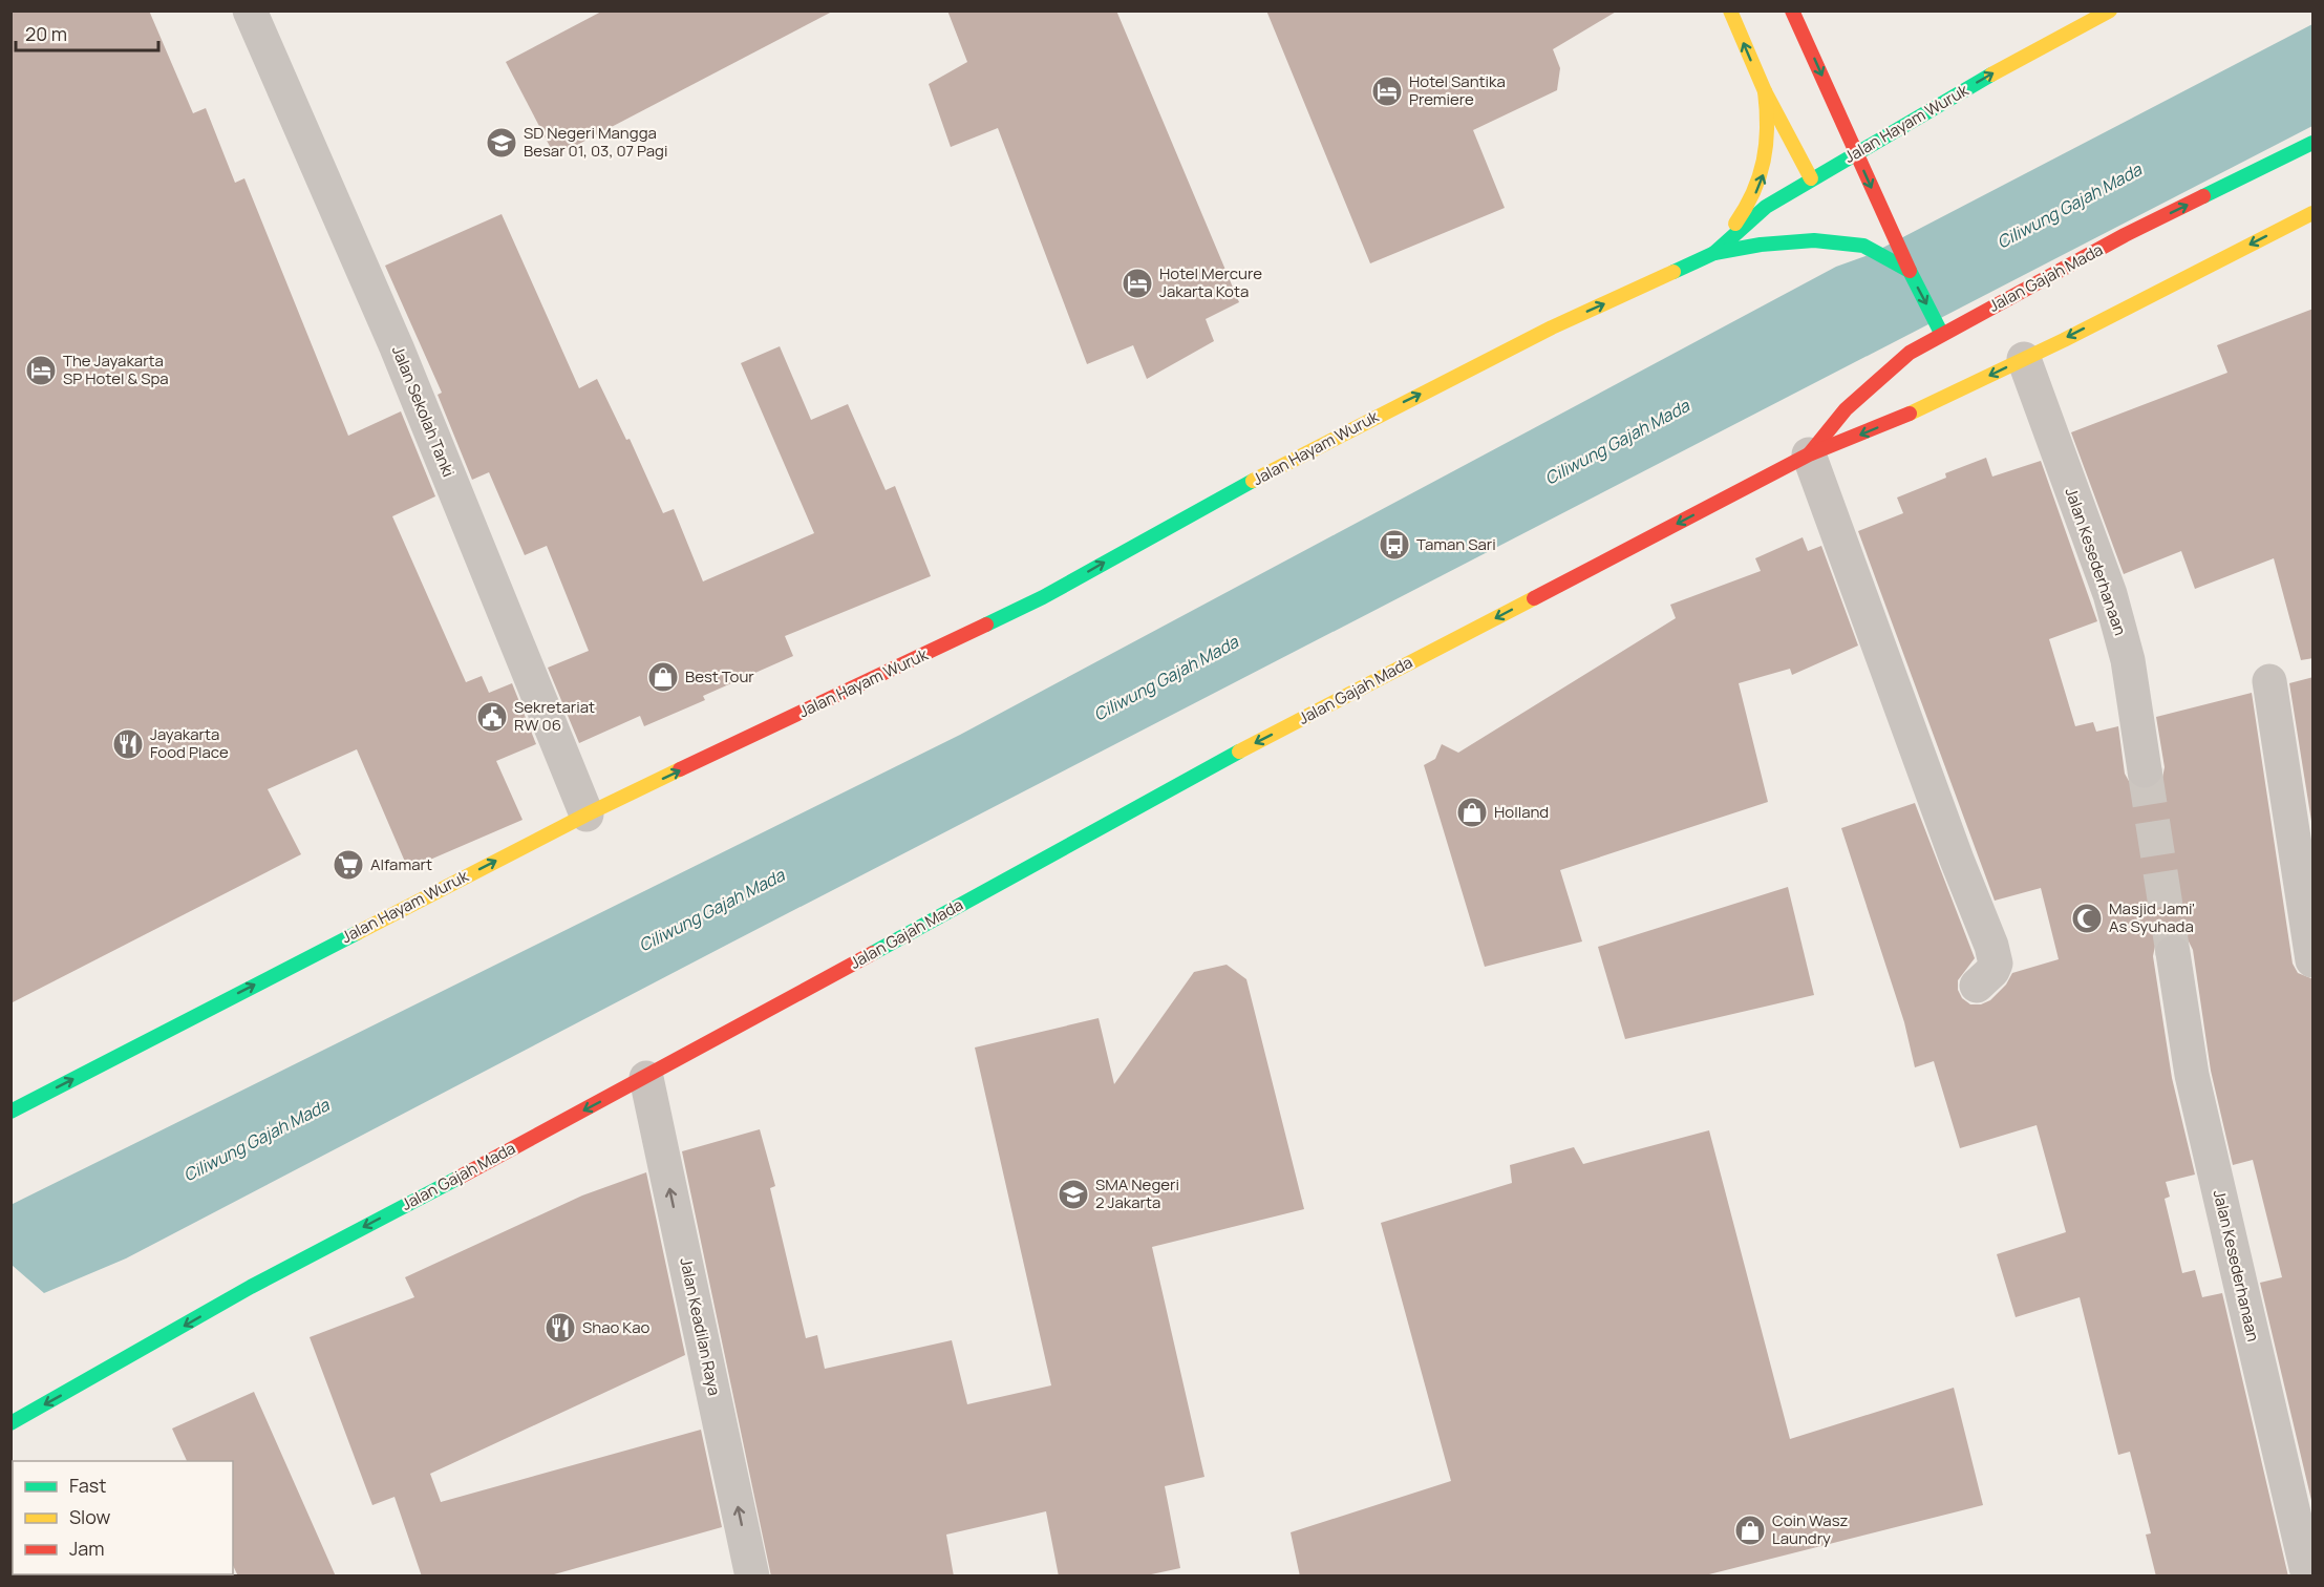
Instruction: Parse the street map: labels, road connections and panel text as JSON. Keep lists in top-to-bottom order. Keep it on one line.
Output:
{"streets":{"main road":["Jalan Hayam Wuruk","Jalan Gajah Mada"],"street":["Jalan Sekolah Tanki","Jalan Kesederhanaan","Jalan Keadilan Raya"]},"crossings":[["Jalan Hayam Wuruk","Jalan Sekolah Tanki"],["Jalan Gajah Mada","Jalan Kesederhanaan"],["Jalan Gajah Mada","Jalan Keadilan Raya"]],"one_way":["Jalan Hayam Wuruk","Jalan Keadilan Raya"],"water":["Ciliwung Gajah Mada"],"places":{"hotel":["Hotel Santika Premiere","Hotel Mercure Jakarta Kota","The Jayakarta SP Hotel & Spa"],"school or university":["SD Negeri Mangga Besar 01, 03, 07 Pagi","SMA Negeri 2 Jakarta"],"bus stop":["Taman Sari"],"shop":["Best Tour","Holland","Coin Wasz Laundry"],"public building":["Sekretariat RW 06"],"restaurant":["Jayakarta Food Place","Shao Kao"],"supermarket":["Alfamart"],"mosque":["Masjid Jami' As Syuhada"]},"legend":["Fast","Slow","Jam"],"scale_bar":"20 m"}
